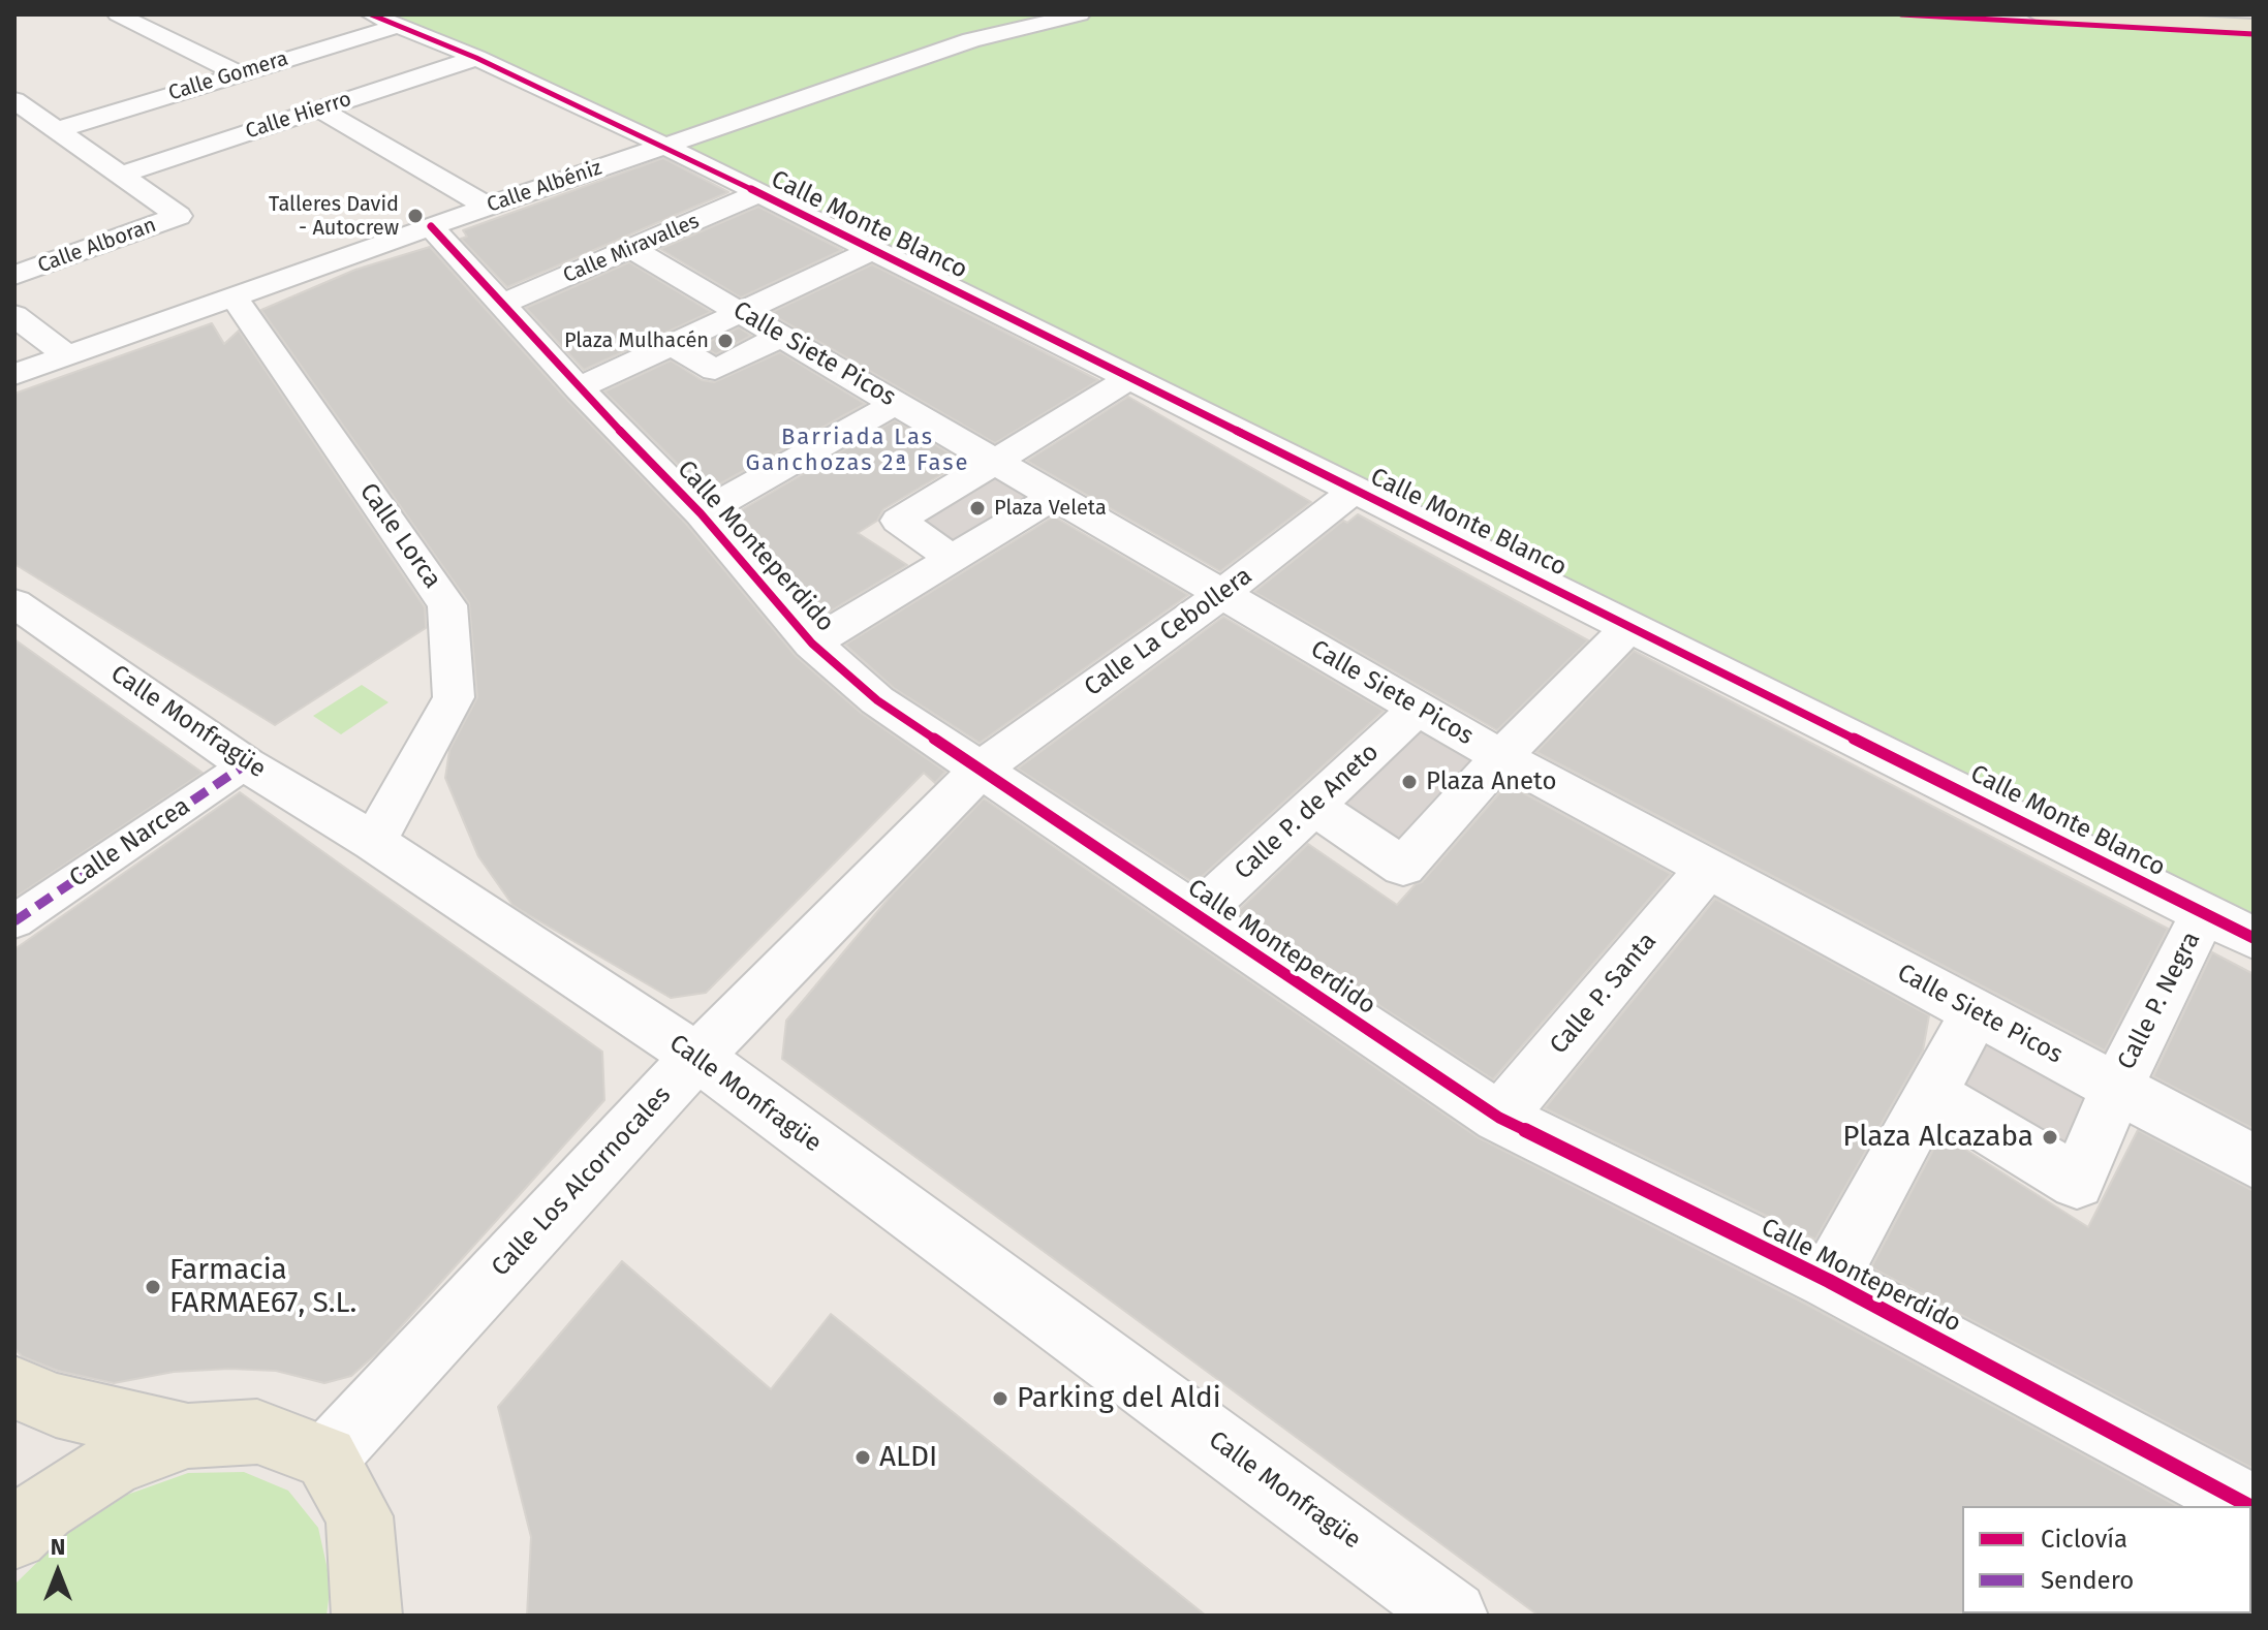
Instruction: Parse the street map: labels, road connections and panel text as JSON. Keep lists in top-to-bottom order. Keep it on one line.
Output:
{"streets":{"street":["Calle Gomera","Calle Hierro","Calle Albéniz","Calle Monte Blanco","Calle Alboran","Calle Miravalles","Calle Siete Picos","Calle Lorca","Calle Monteperdido","Calle La Cebollera","Calle Monfragüe","Calle P. de Aneto","Calle Narcea","Calle P. Santa","Calle P. Negra","Calle Los Alcornocales"]},"crossings":[["Calle Gomera","Calle Monte Blanco"],["Calle Hierro","Calle Monte Blanco"],["Calle Hierro","Calle Alboran"],["Calle Albéniz","Calle Monte Blanco"],["Calle Albéniz","Calle Lorca"],["Calle Albéniz","Calle Monteperdido"],["Calle Monte Blanco","Calle Miravalles"],["Calle Monte Blanco","Calle La Cebollera"],["Calle Monte Blanco","Calle P. Negra"],["Calle Miravalles","Calle Siete Picos"],["Calle Miravalles","Calle Monteperdido"],["Calle Siete Picos","Calle La Cebollera"],["Calle Siete Picos","Calle P. de Aneto"],["Calle Siete Picos","Calle P. Santa"],["Calle Siete Picos","Calle P. Negra"],["Calle Lorca","Calle Monfragüe"],["Calle Monteperdido","Calle La Cebollera"],["Calle Monteperdido","Calle P. de Aneto"],["Calle Monteperdido","Calle P. Santa"],["Calle Monteperdido","Calle Los Alcornocales"],["Calle La Cebollera","Calle Los Alcornocales"],["Calle Monfragüe","Calle Narcea"],["Calle Monfragüe","Calle Los Alcornocales"]],"districts":["Barriada Las Ganchozas 2ª Fase"],"places":["Talleres David - Autocrew","Plaza Mulhacén","Plaza Veleta","Plaza Aneto","Plaza Alcazaba","Farmacia FARMAE67, S.L.","Parking del Aldi","ALDI"],"legend":["Ciclovía","Sendero"],"north":"top"}
